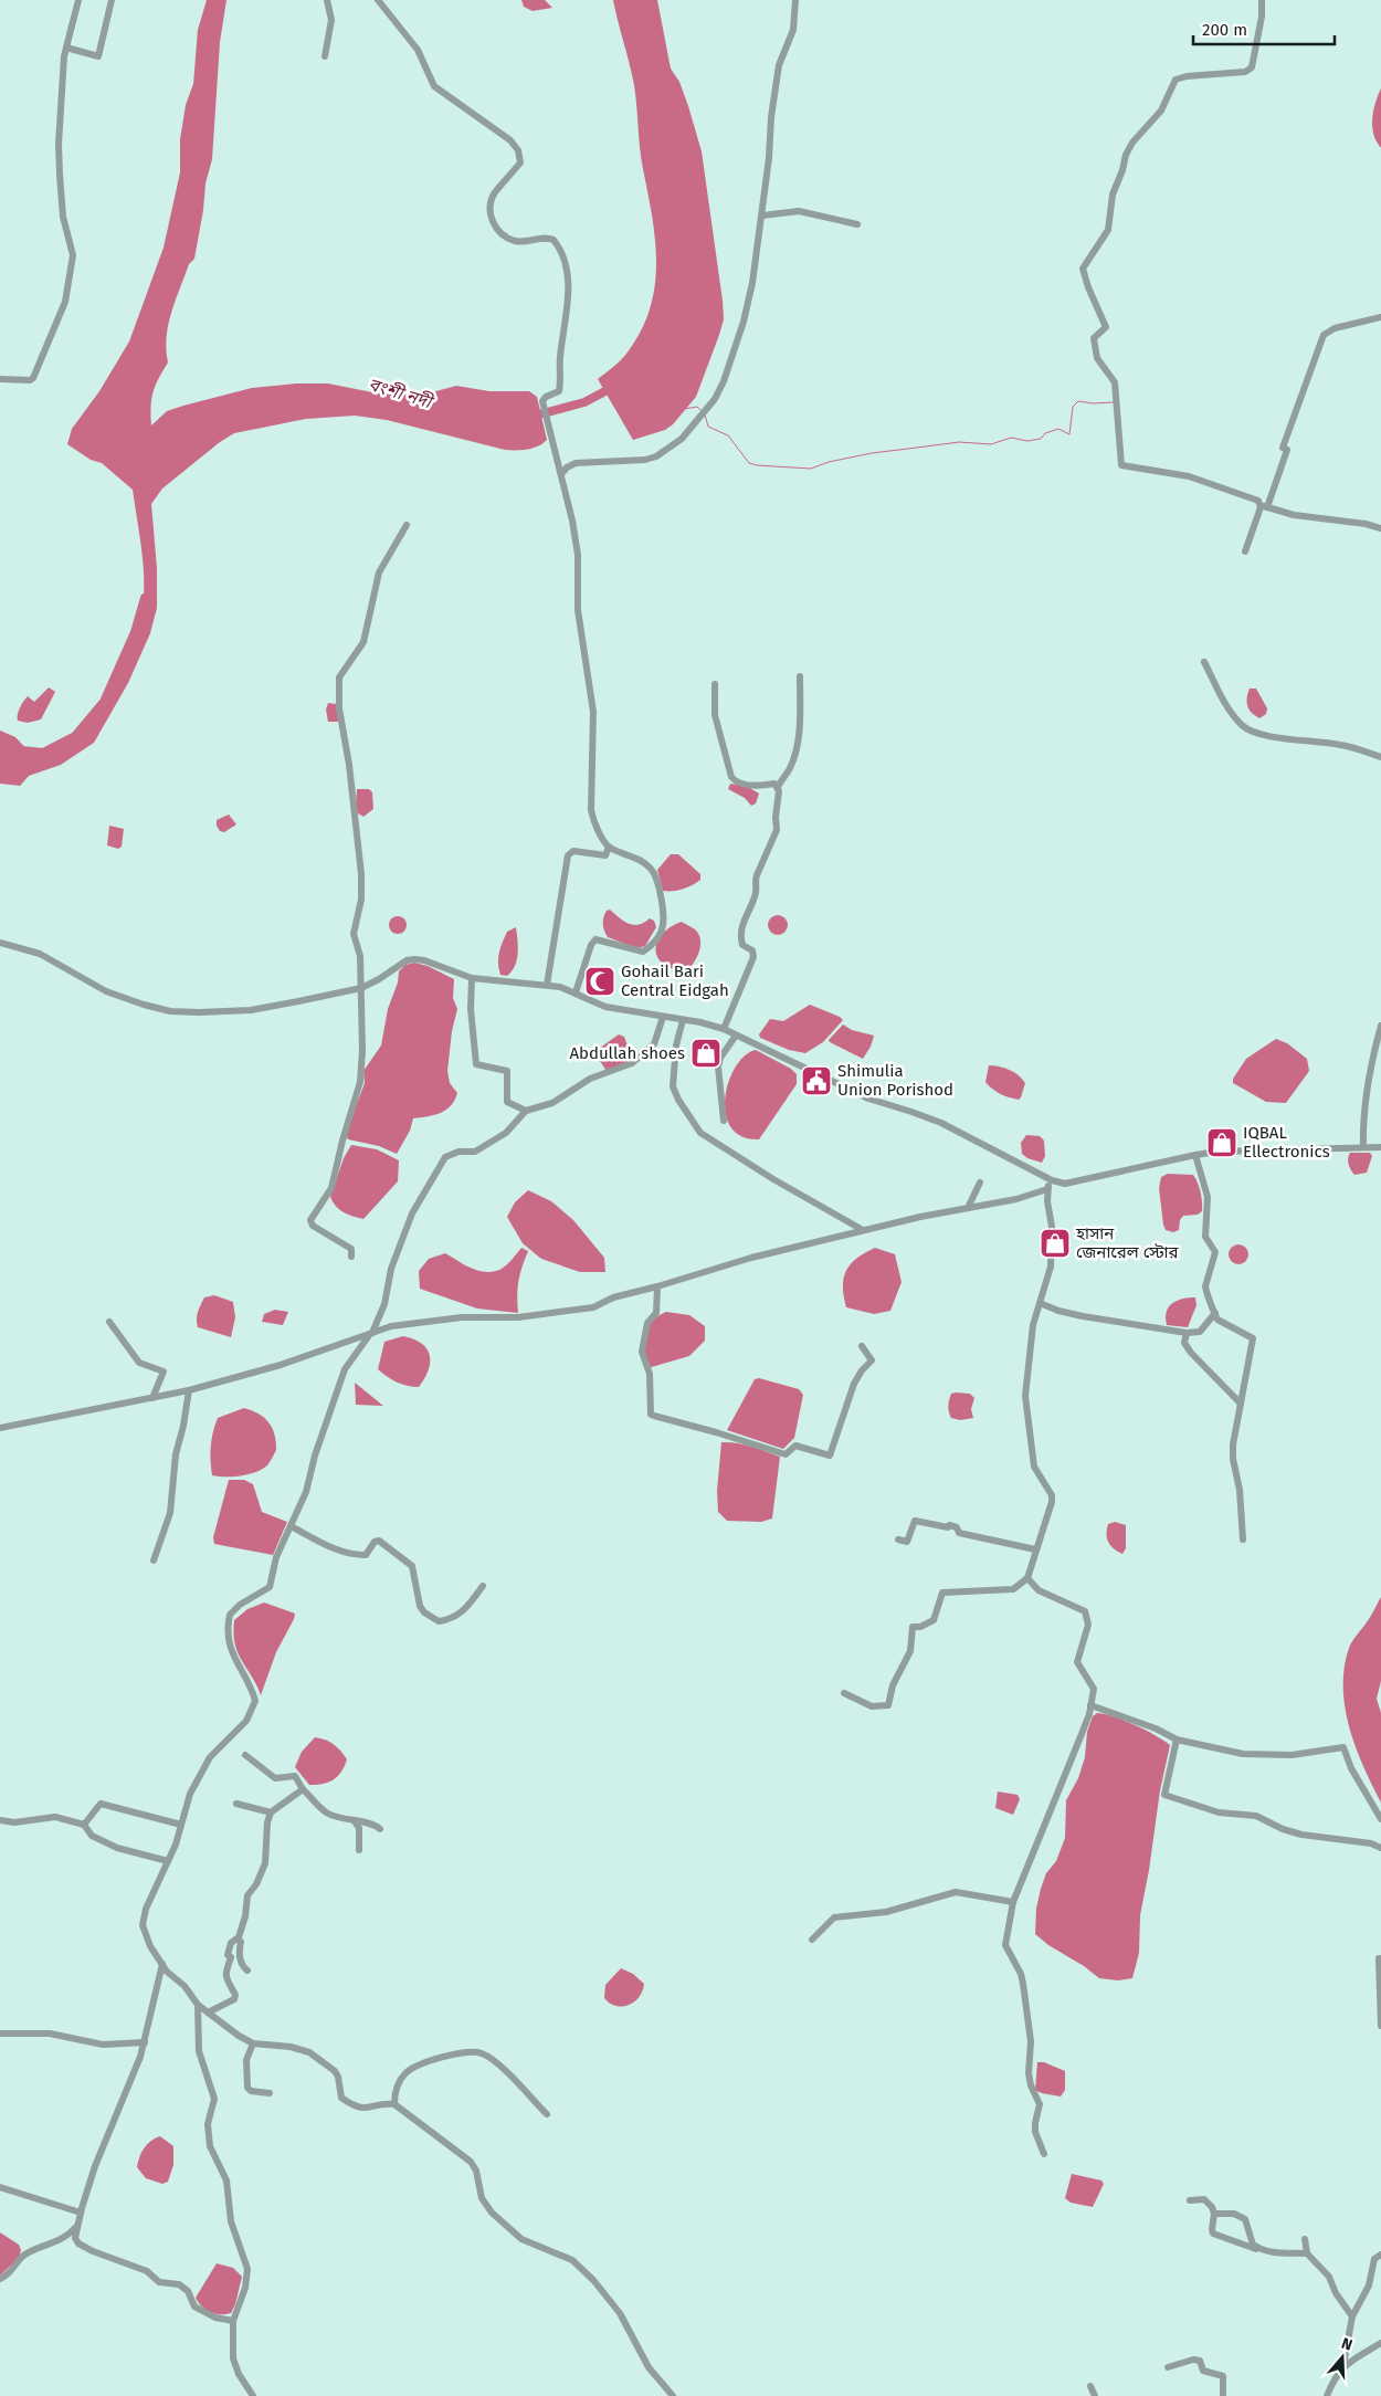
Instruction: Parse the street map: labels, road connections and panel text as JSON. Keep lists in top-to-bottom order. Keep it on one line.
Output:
{"water":["বংশী নদী"],"places":{"mosque":["Gohail Bari Central Eidgah"],"shop":["Abdullah shoes","IQBAL Ellectronics","হাসান জেনারেল স্টোর"],"public building":["Shimulia Union Porishod"]},"scale_bar":"200 m","north":"top"}
